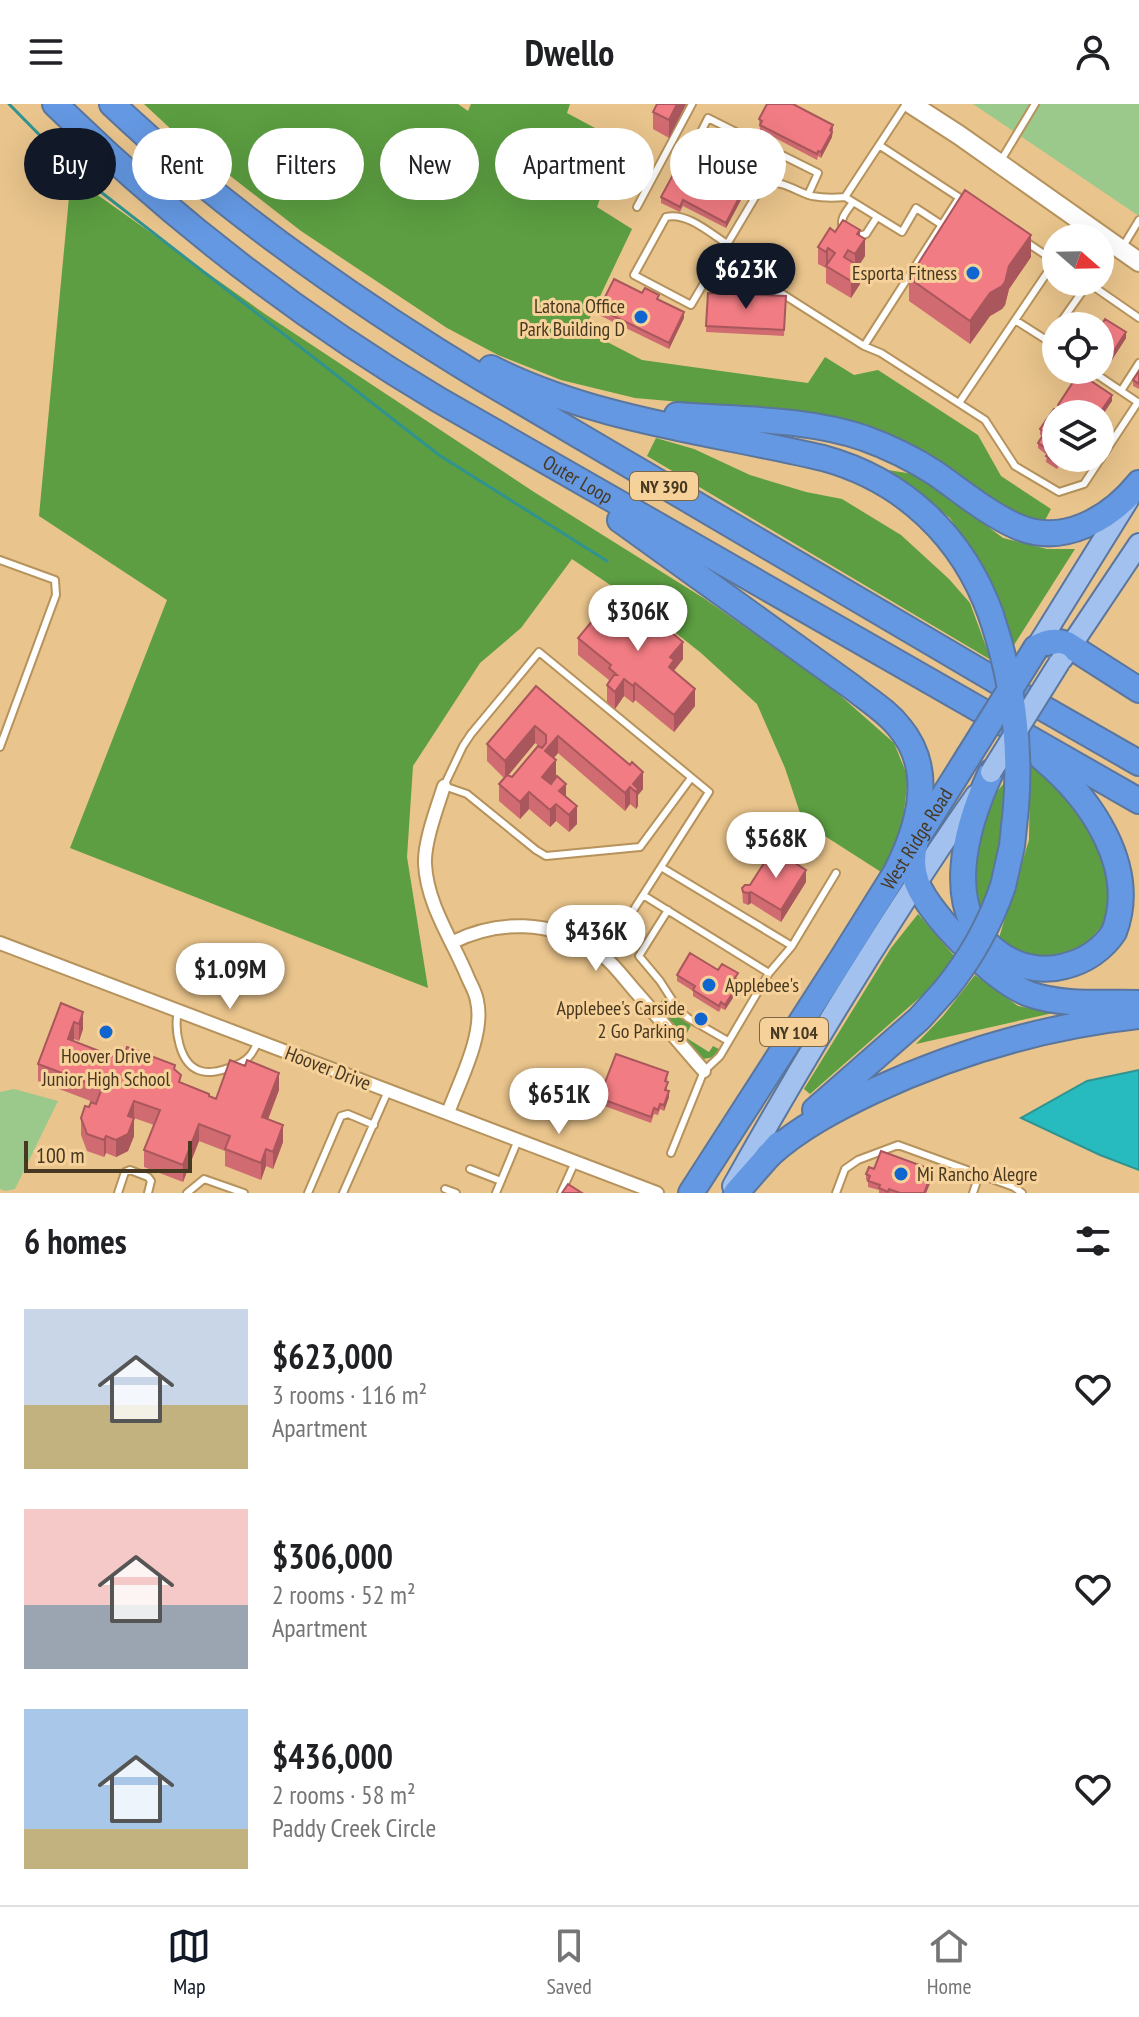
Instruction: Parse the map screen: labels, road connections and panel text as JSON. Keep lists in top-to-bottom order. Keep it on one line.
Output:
{"streets":{"highway":["Outer Loop","NY 390","West Ridge Road","NY 104"],"street":["Hoover Drive"]},"places":["Esporta Fitness","Latona Office Park Building D","Applebee's","Applebee's Carside 2 Go Parking","Hoover Drive Junior High School","Mi Rancho Alegre"],"scale_bar":"100 m","north":"right","page":{"header":"Dwello","chip":["Buy","Rent","Filters","New","Apartment","House"],"price":["$623K","$306K","$568K","$436K","$1.09M","$651K"],"scale":"100 m","heading":"6 homes","list":[{"name":"$623,000","note":"3 rooms · 116 m² · Apartment"},{"name":"$306,000","note":"2 rooms · 52 m² · Apartment"},{"name":"$436,000","note":"2 rooms · 58 m² · Paddy Creek Circle"}],"tabs":["Map","Saved","Home"]}}
